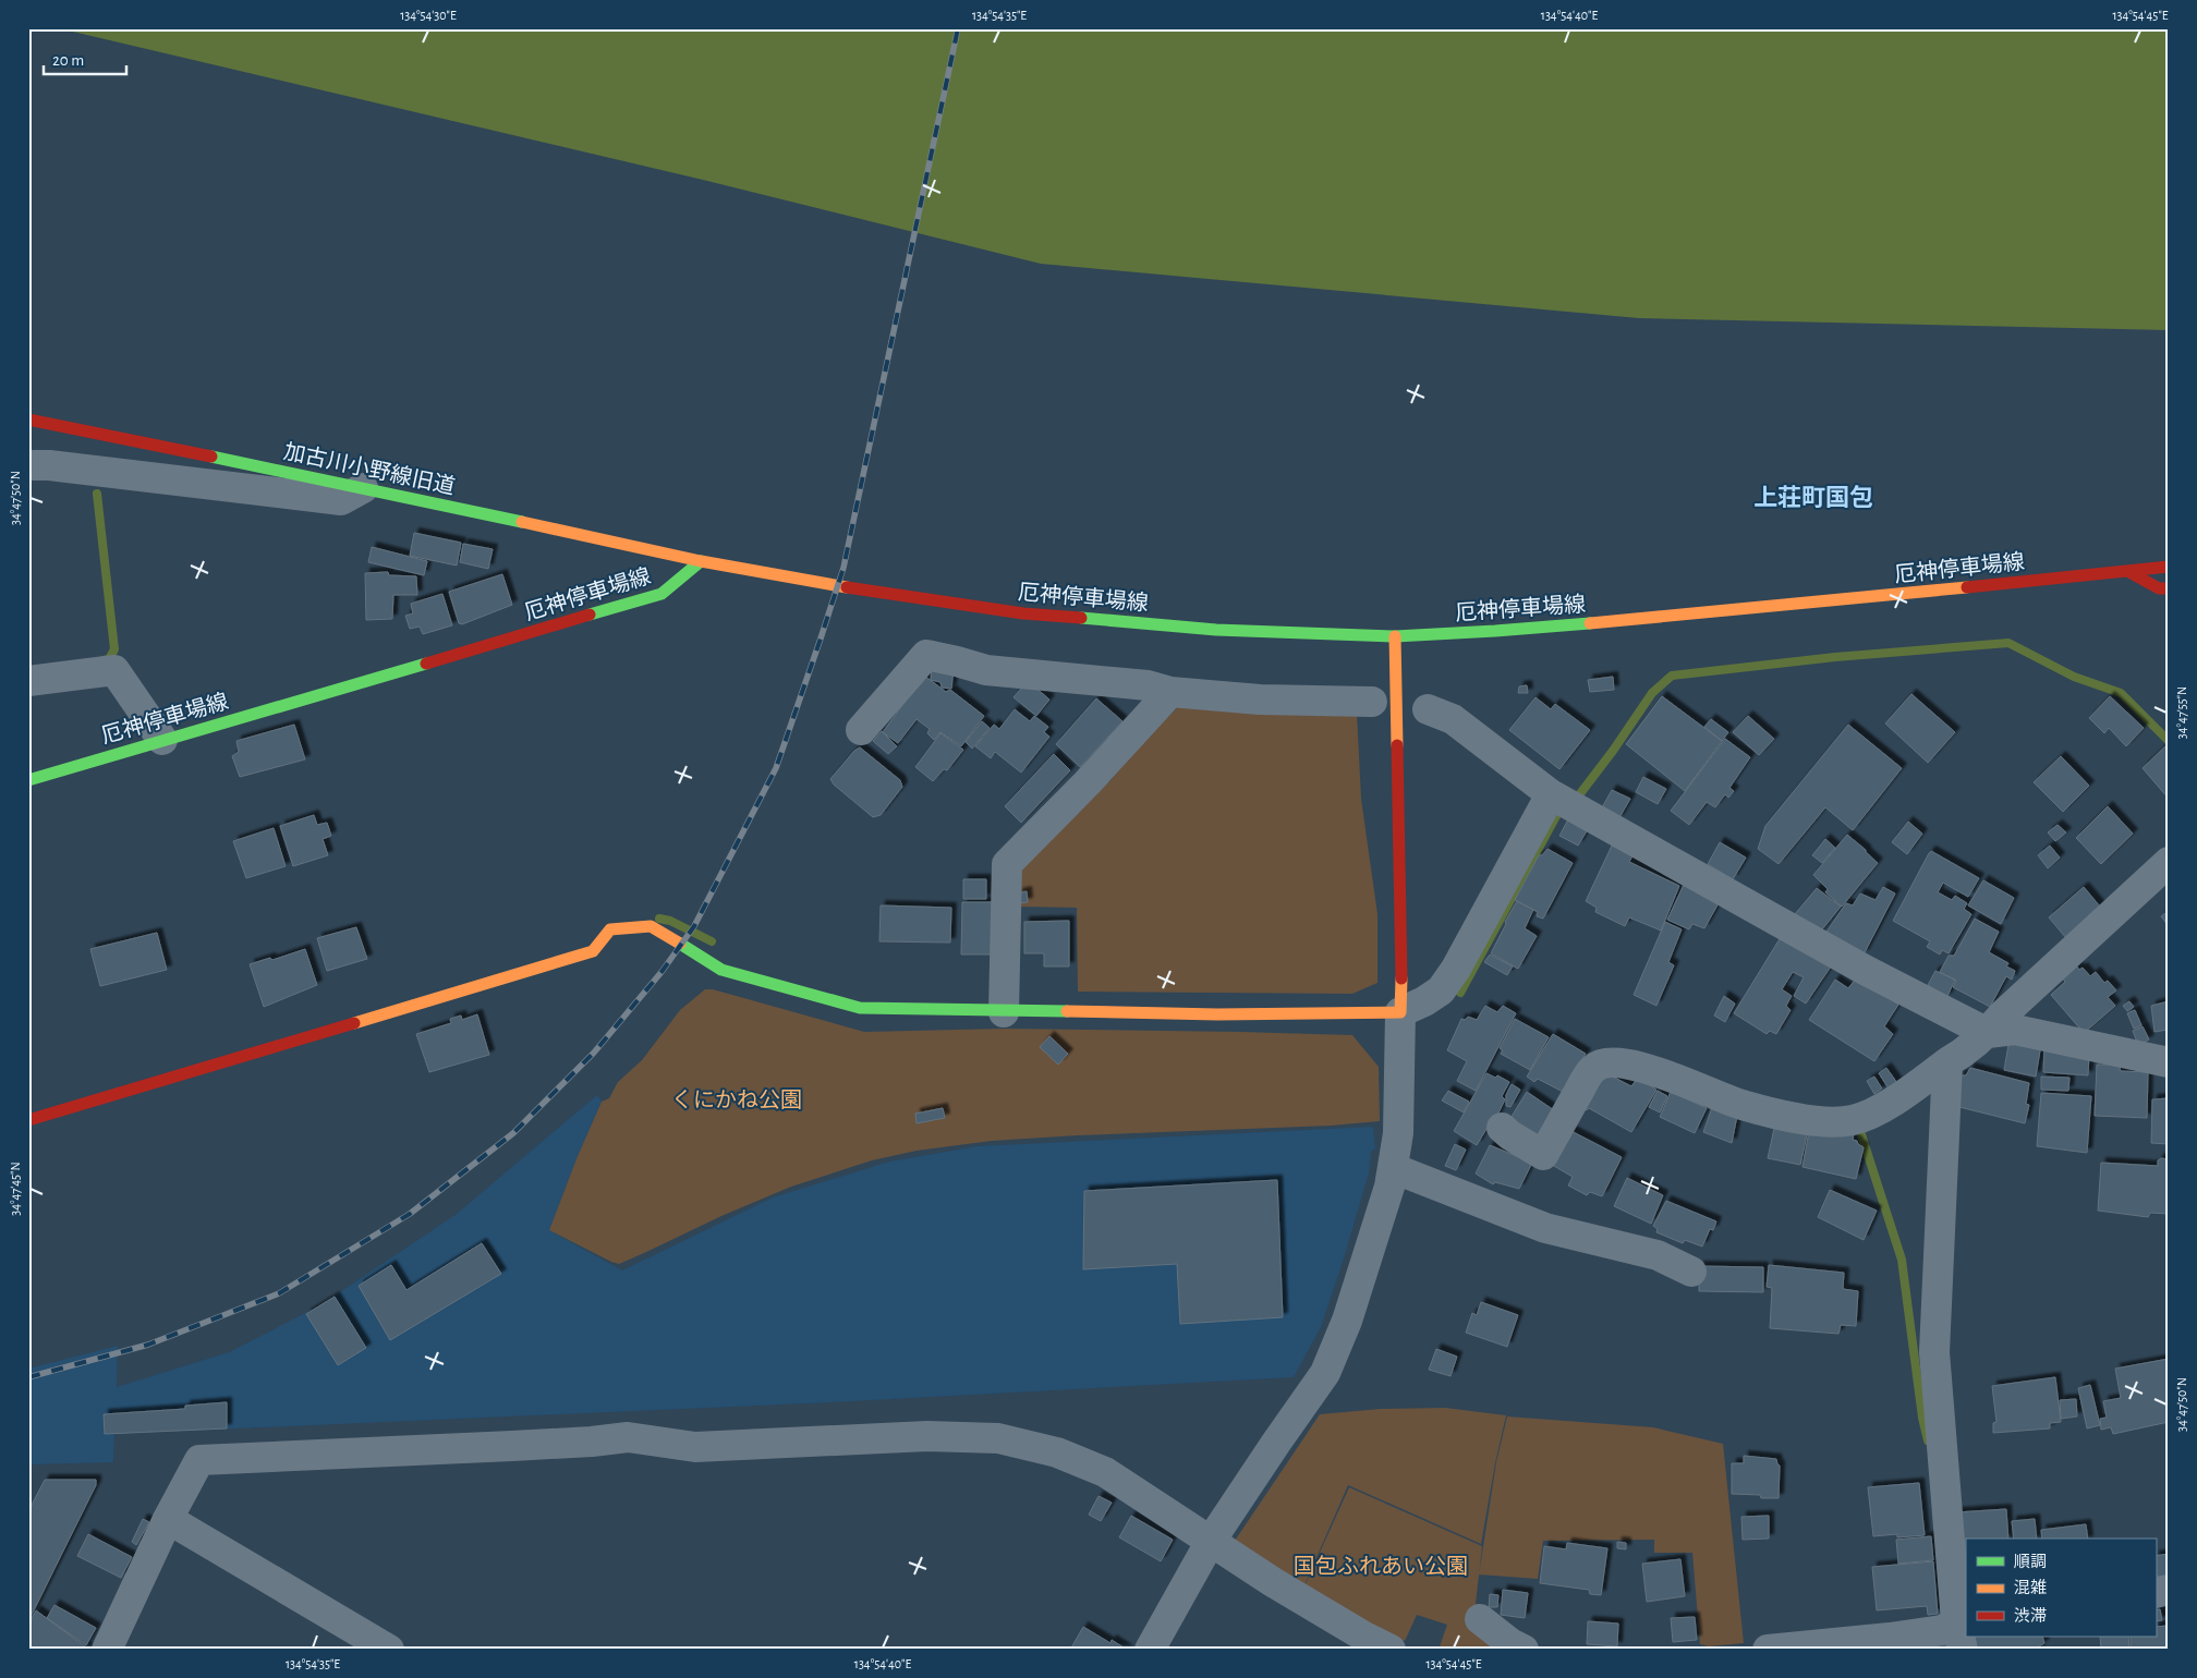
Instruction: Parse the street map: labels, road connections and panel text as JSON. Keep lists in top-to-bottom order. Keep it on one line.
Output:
{"streets":{"street":["加古川小野線旧道","厄神停車場線"]},"crossings":[["加古川小野線旧道","厄神停車場線"]],"districts":["上荘町国包"],"parks":["くにかね公園","国包ふれあい公園"],"legend":["順調","混雑","渋滞"],"scale_bar":"20 m","coordinates":["134°54'30\"E","134°54'35\"E","134°54'40\"E","134°54'45\"E","34°47'50\"N","34°47'55\"N","34°47'45\"N"]}
